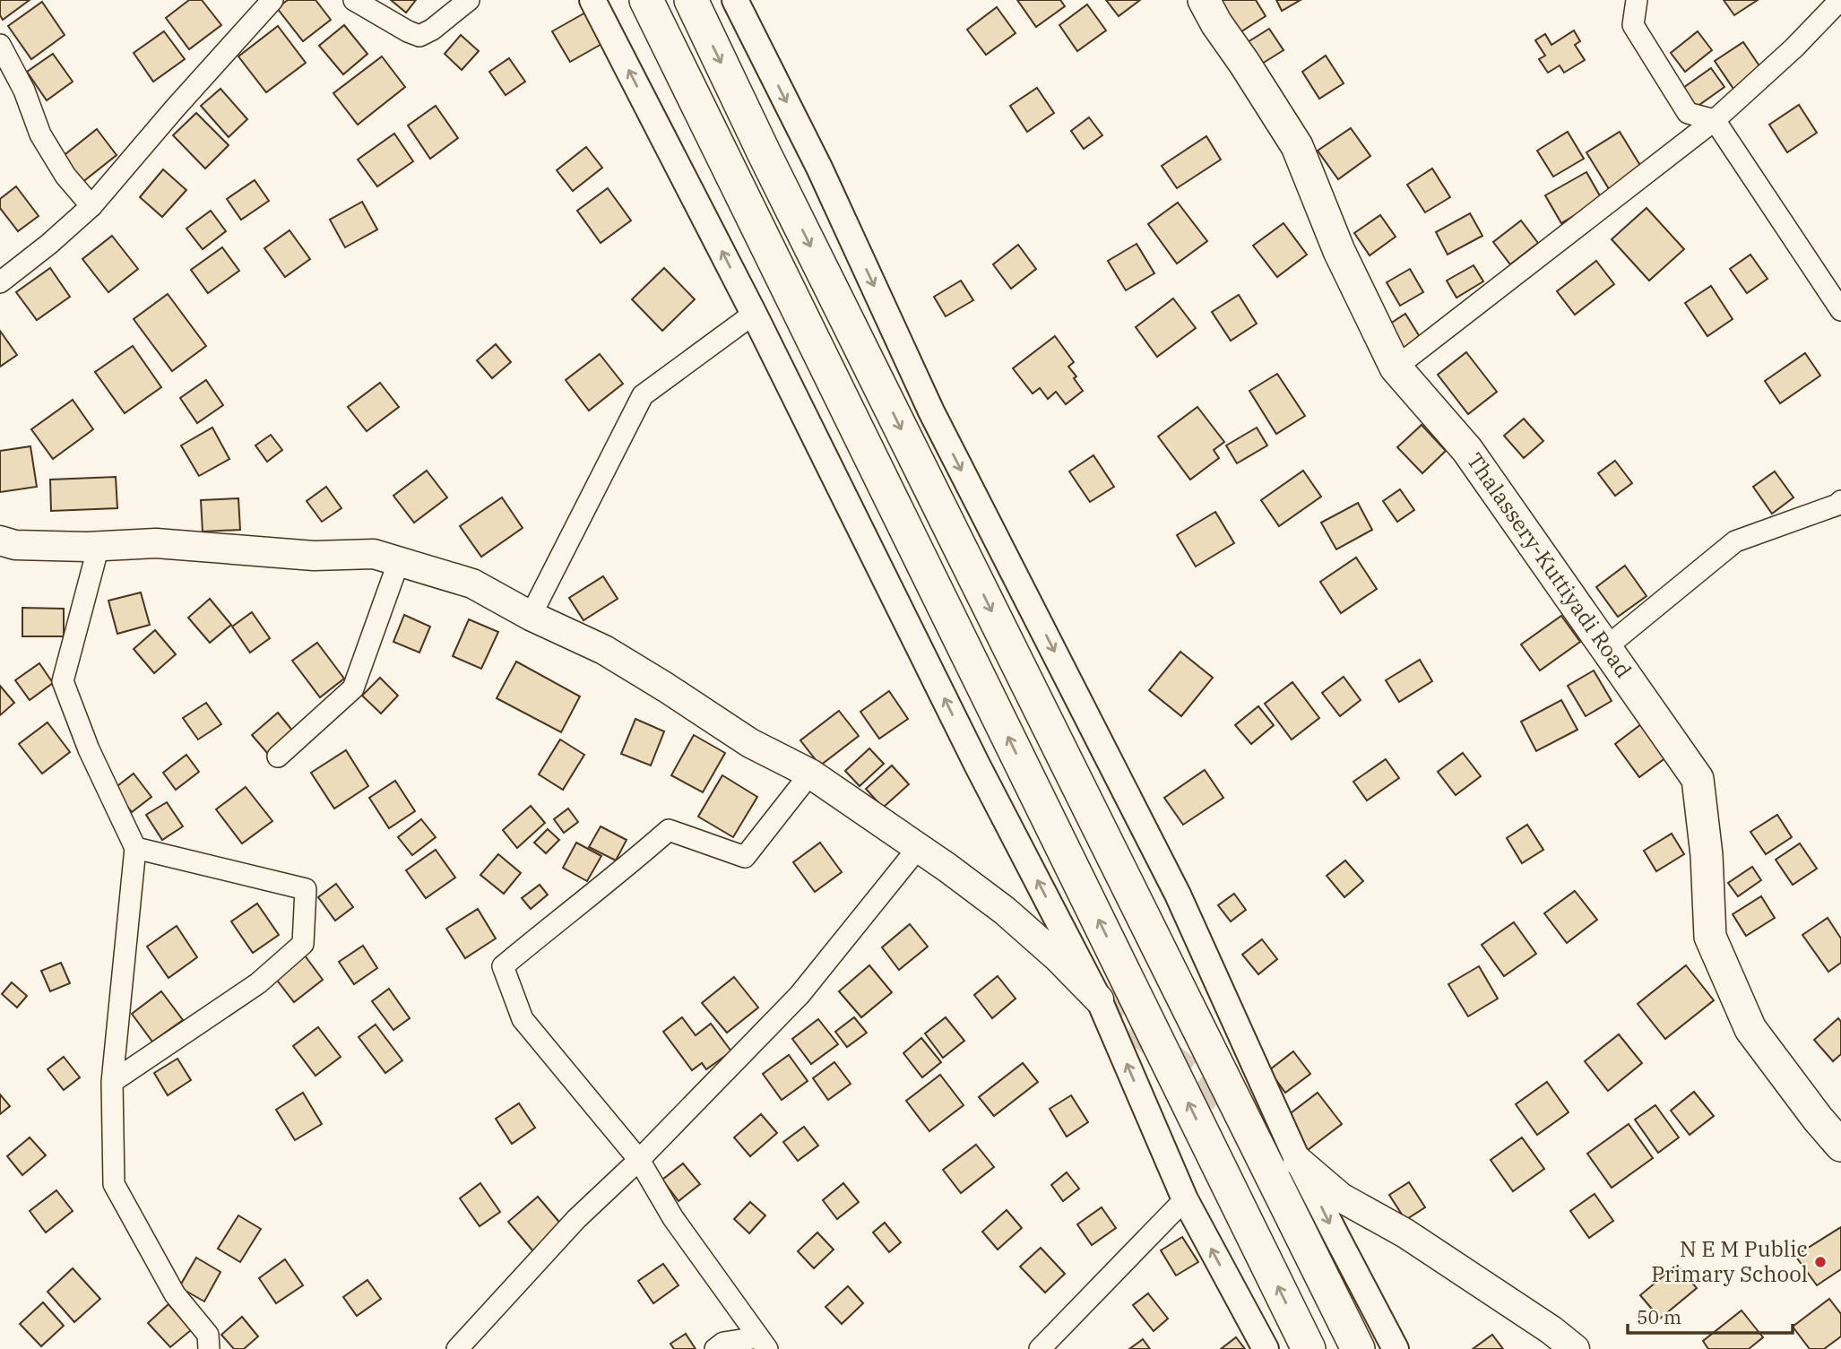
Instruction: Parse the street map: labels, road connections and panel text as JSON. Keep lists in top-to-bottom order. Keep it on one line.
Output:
{"streets":{"main road":["Thalassery-Kuttiyadi Road"]},"places":["N E M Public Primary School"],"scale_bar":"50 m"}
